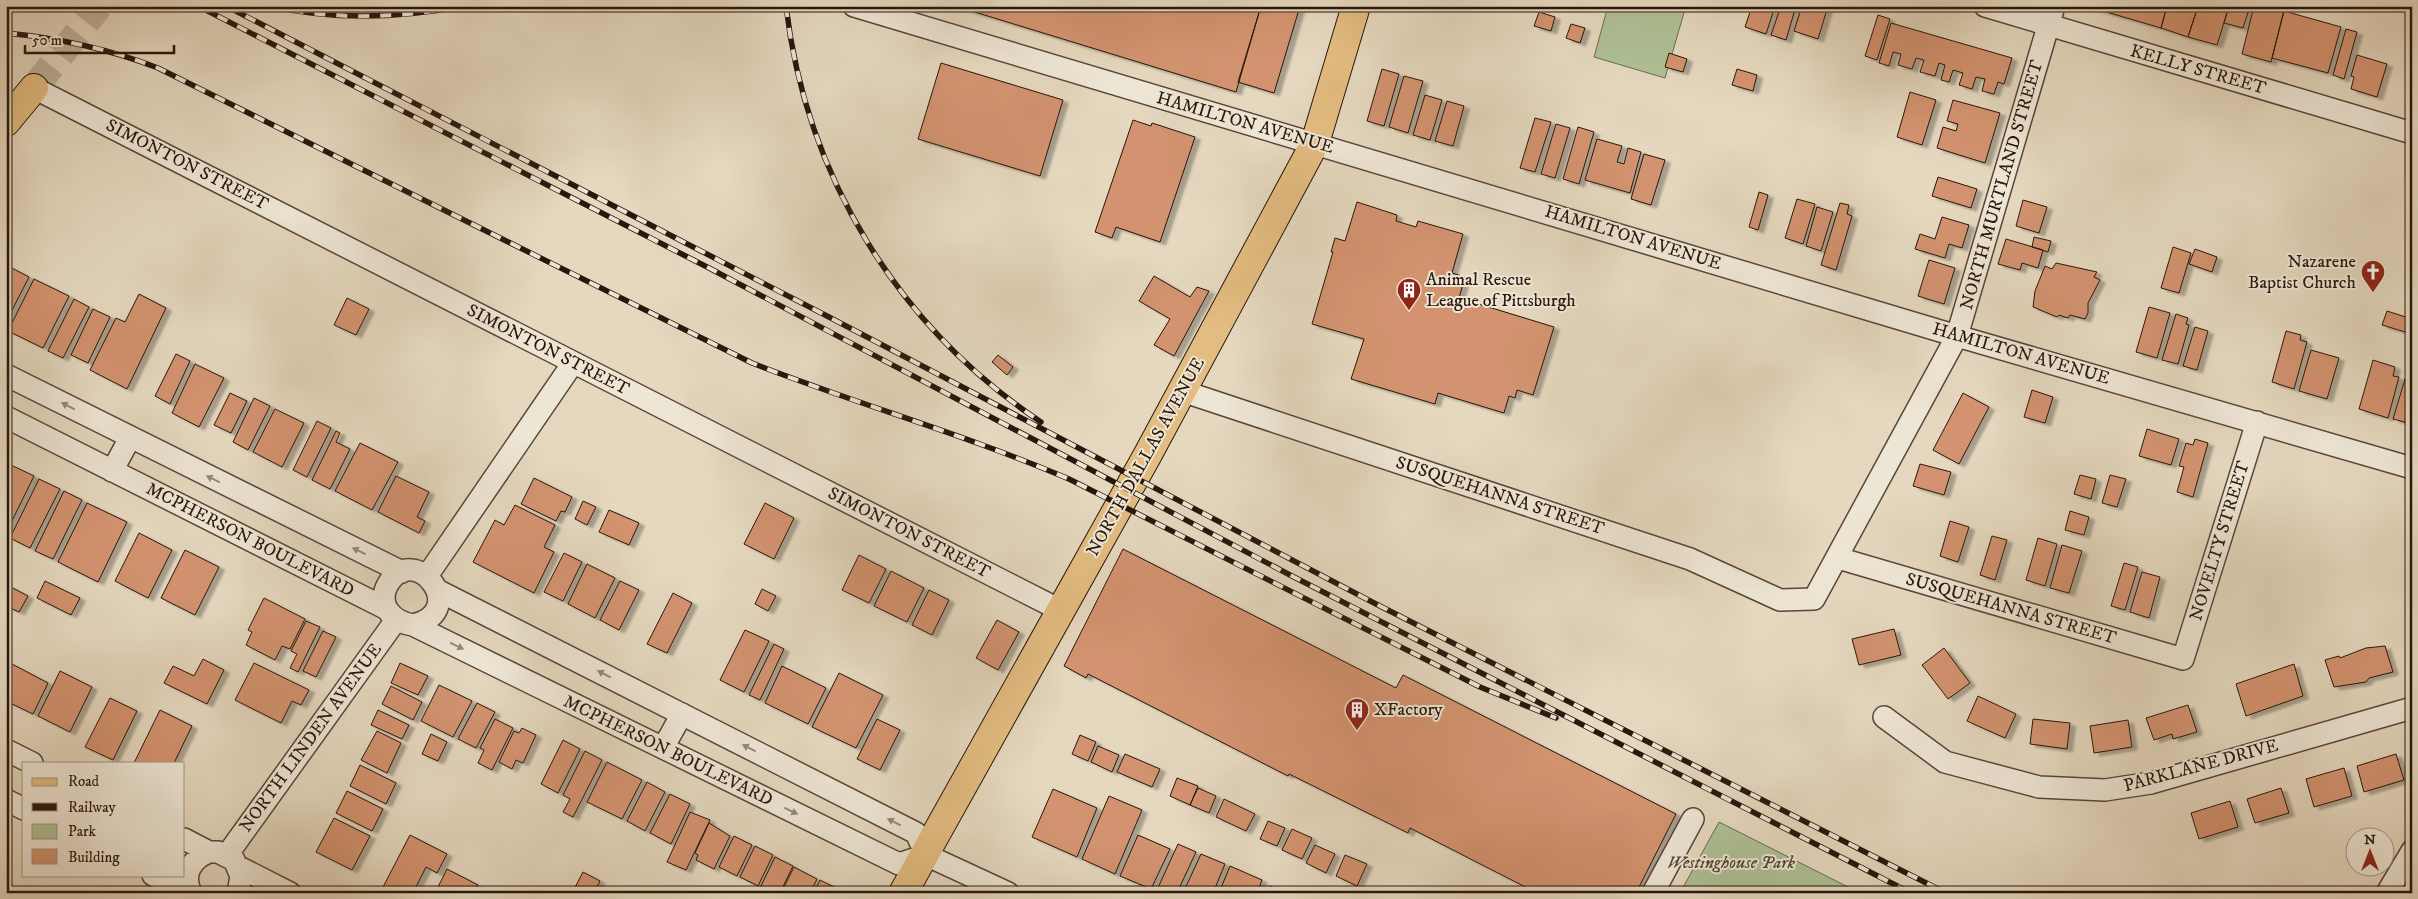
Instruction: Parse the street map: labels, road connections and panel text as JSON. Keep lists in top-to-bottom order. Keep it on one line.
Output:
{"streets":{"main road":["NORTH DALLAS AVENUE"],"street":["KELLY STREET","HAMILTON AVENUE","SIMONTON STREET","NORTH MURTLAND STREET","SUSQUEHANNA STREET","MCPHERSON BOULEVARD","NOVELTY STREET","NORTH LINDEN AVENUE","PARKLANE DRIVE"]},"crossings":[["KELLY STREET","NORTH MURTLAND STREET"],["HAMILTON AVENUE","NORTH MURTLAND STREET"],["HAMILTON AVENUE","NORTH DALLAS AVENUE"],["HAMILTON AVENUE","NOVELTY STREET"],["SIMONTON STREET","NORTH DALLAS AVENUE"],["NORTH MURTLAND STREET","SUSQUEHANNA STREET"],["NORTH DALLAS AVENUE","SUSQUEHANNA STREET"],["NORTH DALLAS AVENUE","MCPHERSON BOULEVARD"],["SUSQUEHANNA STREET","NOVELTY STREET"],["MCPHERSON BOULEVARD","NORTH LINDEN AVENUE"]],"parks":["Westinghouse Park"],"places":{"church":["Nazarene Baptist Church"],"building":["Animal Rescue League of Pittsburgh","XFactory"]},"legend":["Road","Railway","Park","Building"],"scale_bar":"50 m","north":"top"}
